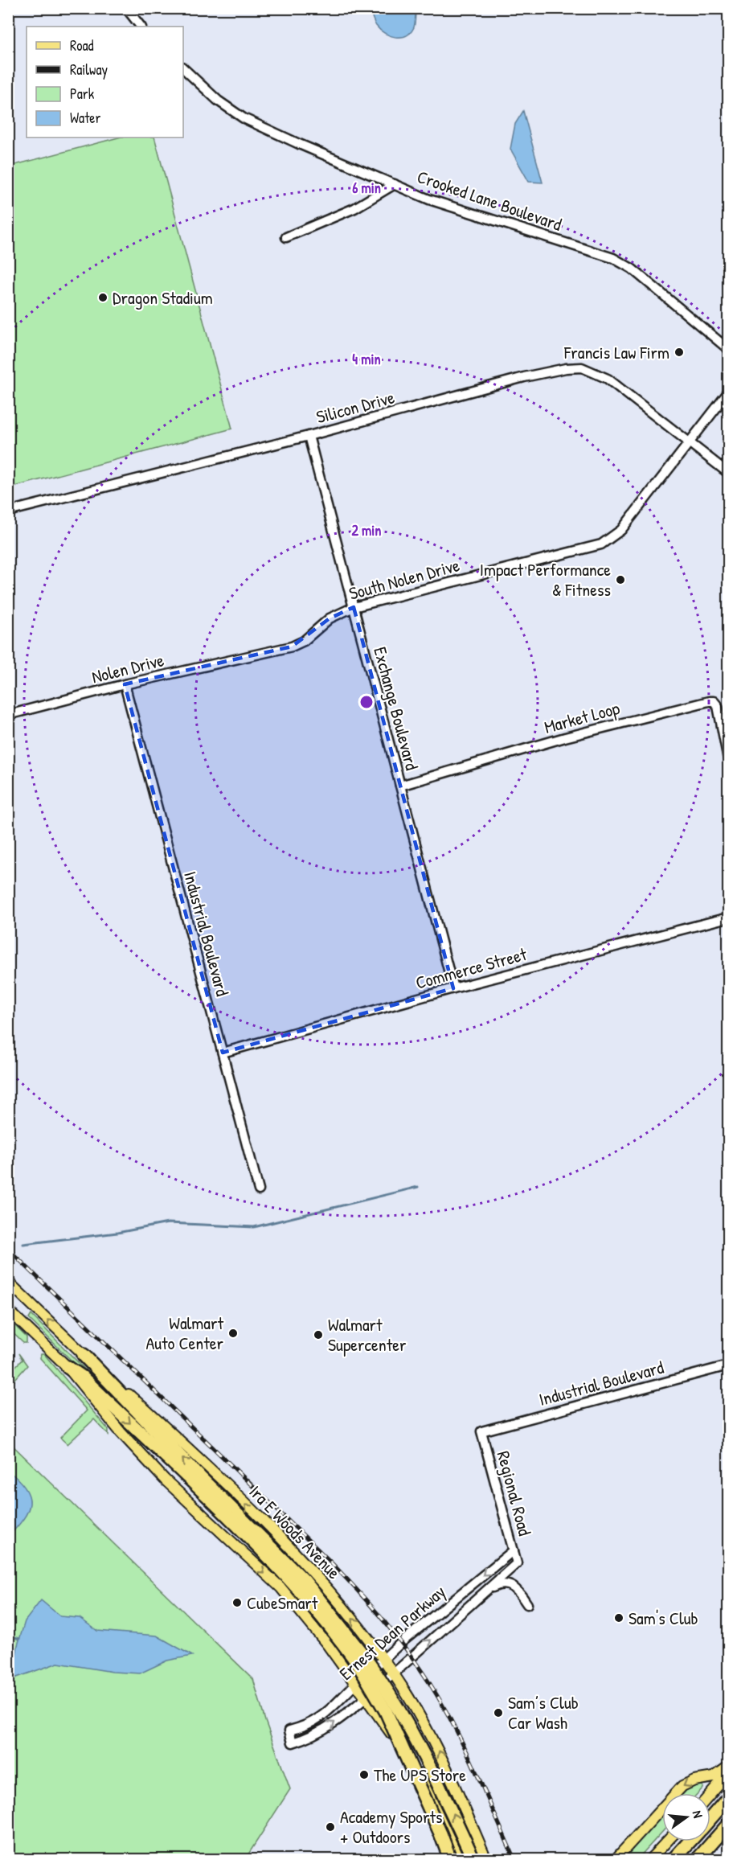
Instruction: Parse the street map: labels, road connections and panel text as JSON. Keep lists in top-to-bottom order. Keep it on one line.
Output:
{"streets":{"main road":["Ira E Woods Avenue"],"street":["Crooked Lane Boulevard","Silicon Drive","South Nolen Drive","Nolen Drive","Exchange Boulevard","Market Loop","Industrial Boulevard","Commerce Street","Regional Road","Ernest Dean Parkway"]},"crossings":[["Silicon Drive","South Nolen Drive"],["Silicon Drive","Exchange Boulevard"],["South Nolen Drive","Nolen Drive"],["South Nolen Drive","Exchange Boulevard"],["Nolen Drive","Industrial Boulevard"],["Exchange Boulevard","Market Loop"],["Exchange Boulevard","Commerce Street"],["Industrial Boulevard","Commerce Street"],["Industrial Boulevard","Regional Road"],["Regional Road","Ernest Dean Parkway"],["Ira E Woods Avenue","Ernest Dean Parkway"]],"places":["Dragon Stadium","Francis Law Firm","Impact Performance & Fitness","Walmart Auto Center","Walmart Supercenter","CubeSmart","Sam's Club","Sam’s Club Car Wash","The UPS Store","Academy Sports + Outdoors"],"legend":["Road","Railway","Park","Water"],"north":"right","rings":["6 min","4 min","2 min"]}
